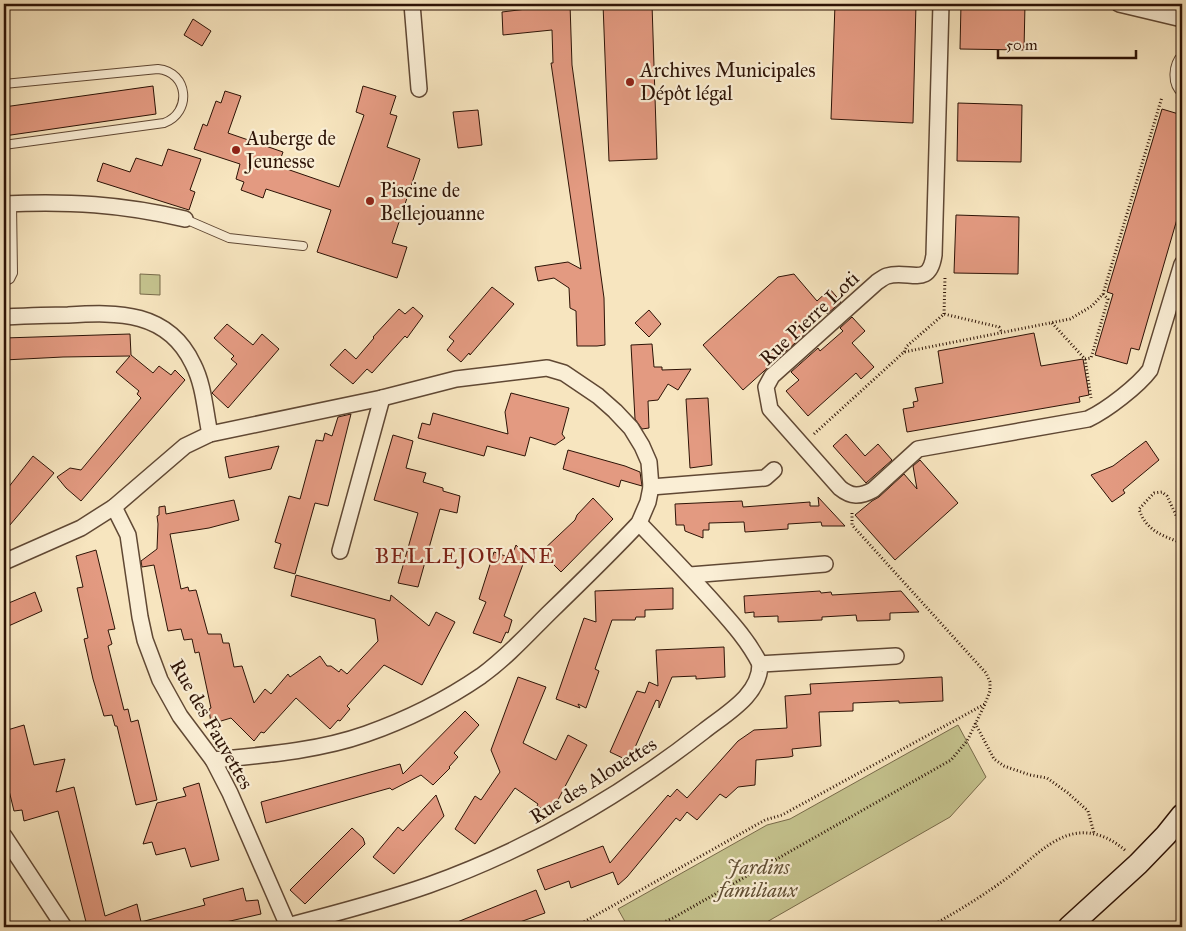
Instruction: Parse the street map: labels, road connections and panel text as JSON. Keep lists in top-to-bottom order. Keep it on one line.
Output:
{"streets":{"street":["Rue Pierre Loti","Rue des Fauvettes","Rue des Alouettes"]},"crossings":[["Rue des Fauvettes","Rue des Alouettes"]],"districts":["BELLEJOUANE"],"parks":["Jardins familiaux"],"places":["Archives Municipales Dépôt légal","Auberge de Jeunesse","Piscine de Bellejouanne"],"scale_bar":"50 m"}
